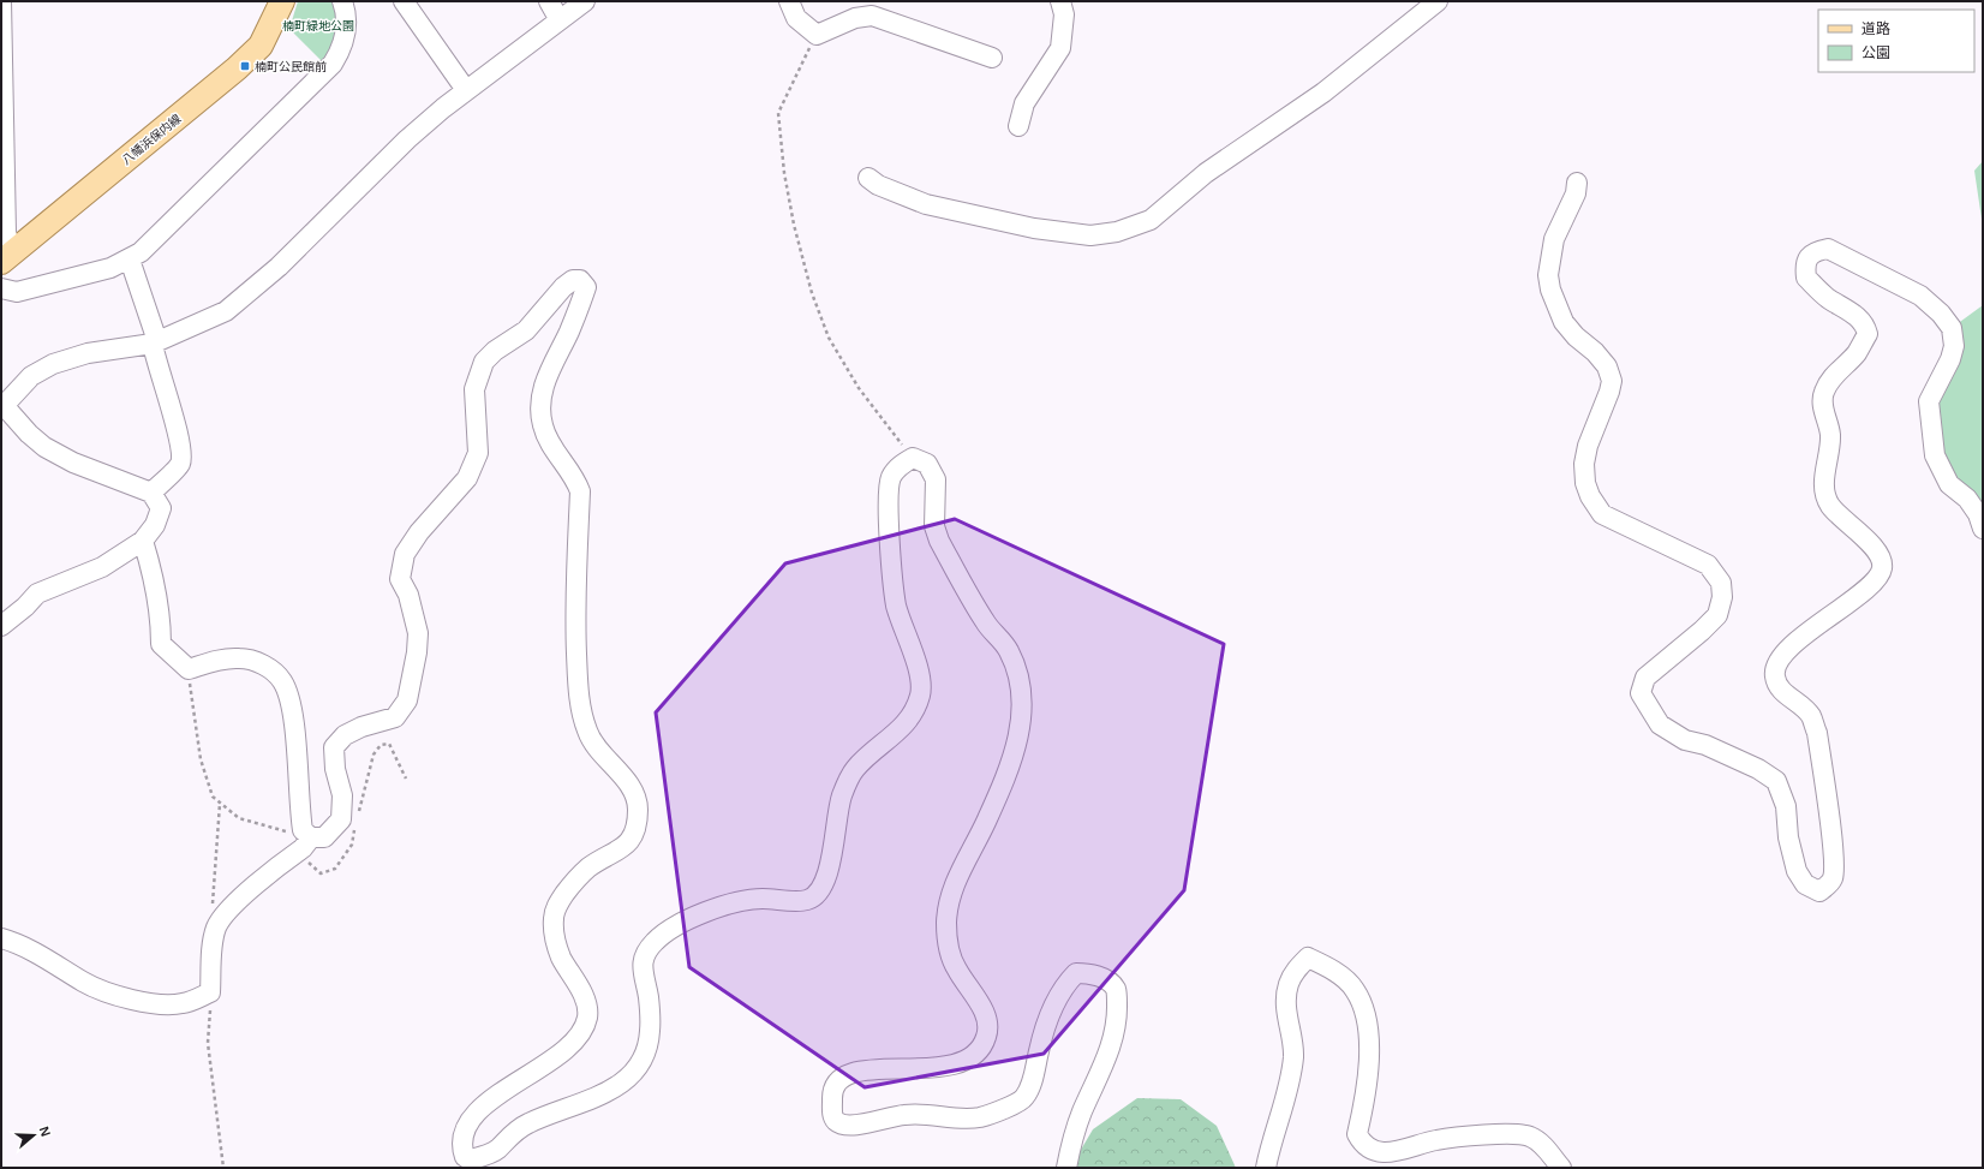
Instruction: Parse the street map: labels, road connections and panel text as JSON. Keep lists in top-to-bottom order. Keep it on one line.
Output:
{"streets":{"main road":["八幡浜保内線"]},"parks":["楠町緑地公園"],"places":{"transit":["楠町公民館前"]},"legend":["道路","公園"],"north":"right"}
